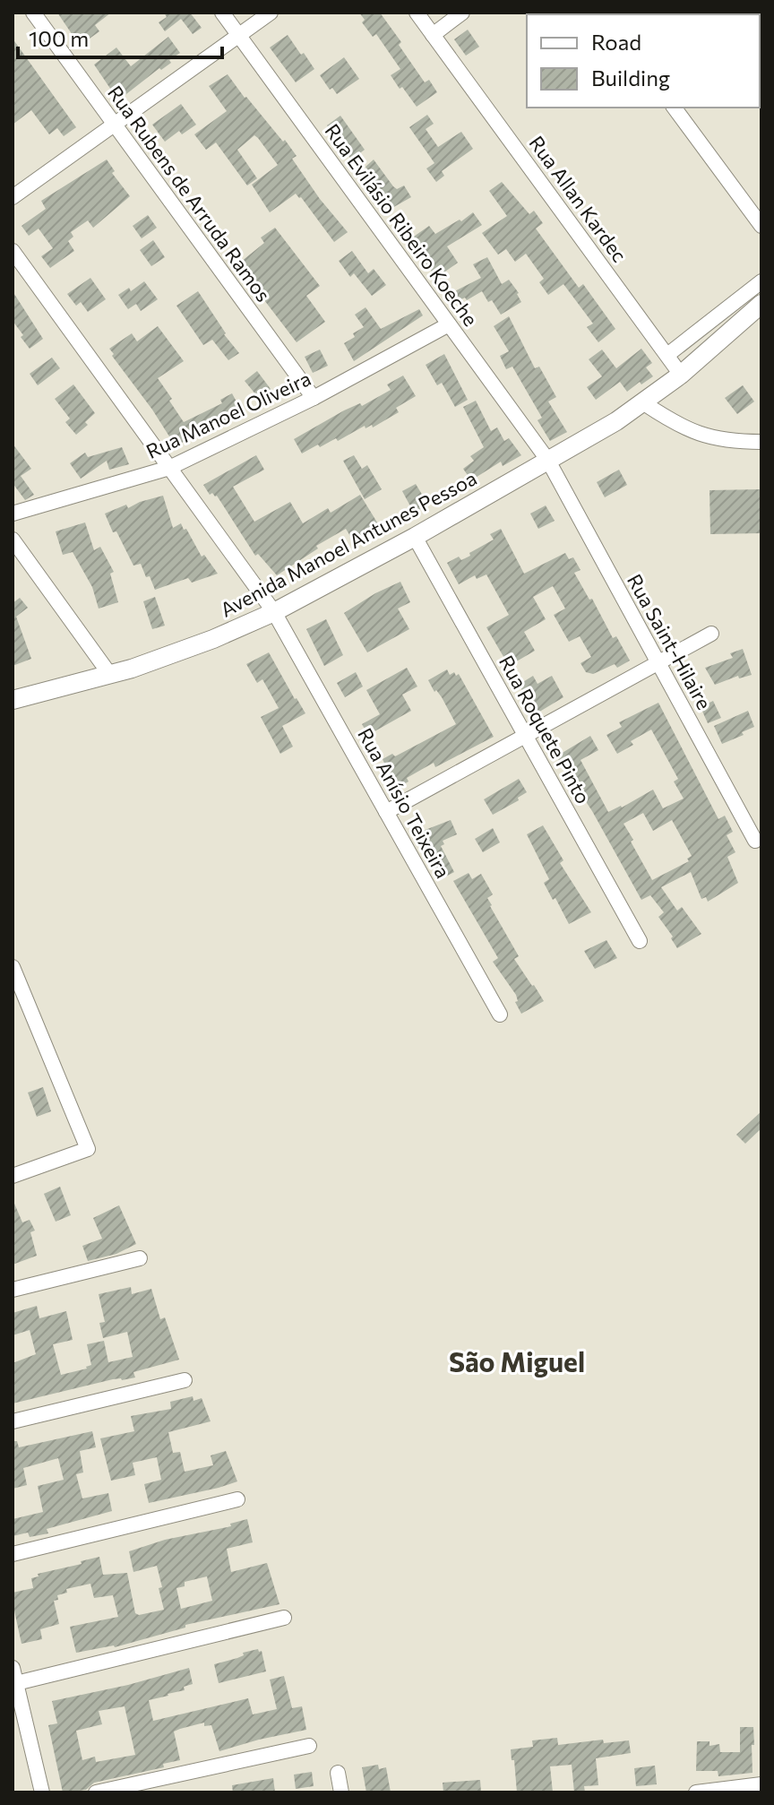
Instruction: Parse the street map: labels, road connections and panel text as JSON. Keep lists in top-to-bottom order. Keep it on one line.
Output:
{"streets":{"main road":["Avenida Manoel Antunes Pessoa"],"street":["Rua Rubens de Arruda Ramos","Rua Allan Kardec","Rua Evilásio Ribeiro Koeche","Rua Manoel Oliveira","Rua Saint-Hilaire","Rua Roquete Pinto","Rua Anísio Teixeira"]},"crossings":[["Rua Rubens de Arruda Ramos","Rua Manoel Oliveira"],["Rua Allan Kardec","Avenida Manoel Antunes Pessoa"],["Rua Evilásio Ribeiro Koeche","Rua Manoel Oliveira"],["Rua Evilásio Ribeiro Koeche","Avenida Manoel Antunes Pessoa"],["Rua Evilásio Ribeiro Koeche","Rua Saint-Hilaire"],["Rua Manoel Oliveira","Rua Anísio Teixeira"],["Avenida Manoel Antunes Pessoa","Rua Saint-Hilaire"],["Avenida Manoel Antunes Pessoa","Rua Roquete Pinto"],["Avenida Manoel Antunes Pessoa","Rua Anísio Teixeira"]],"districts":["São Miguel"],"legend":["Road","Building"],"scale_bar":"100 m"}
